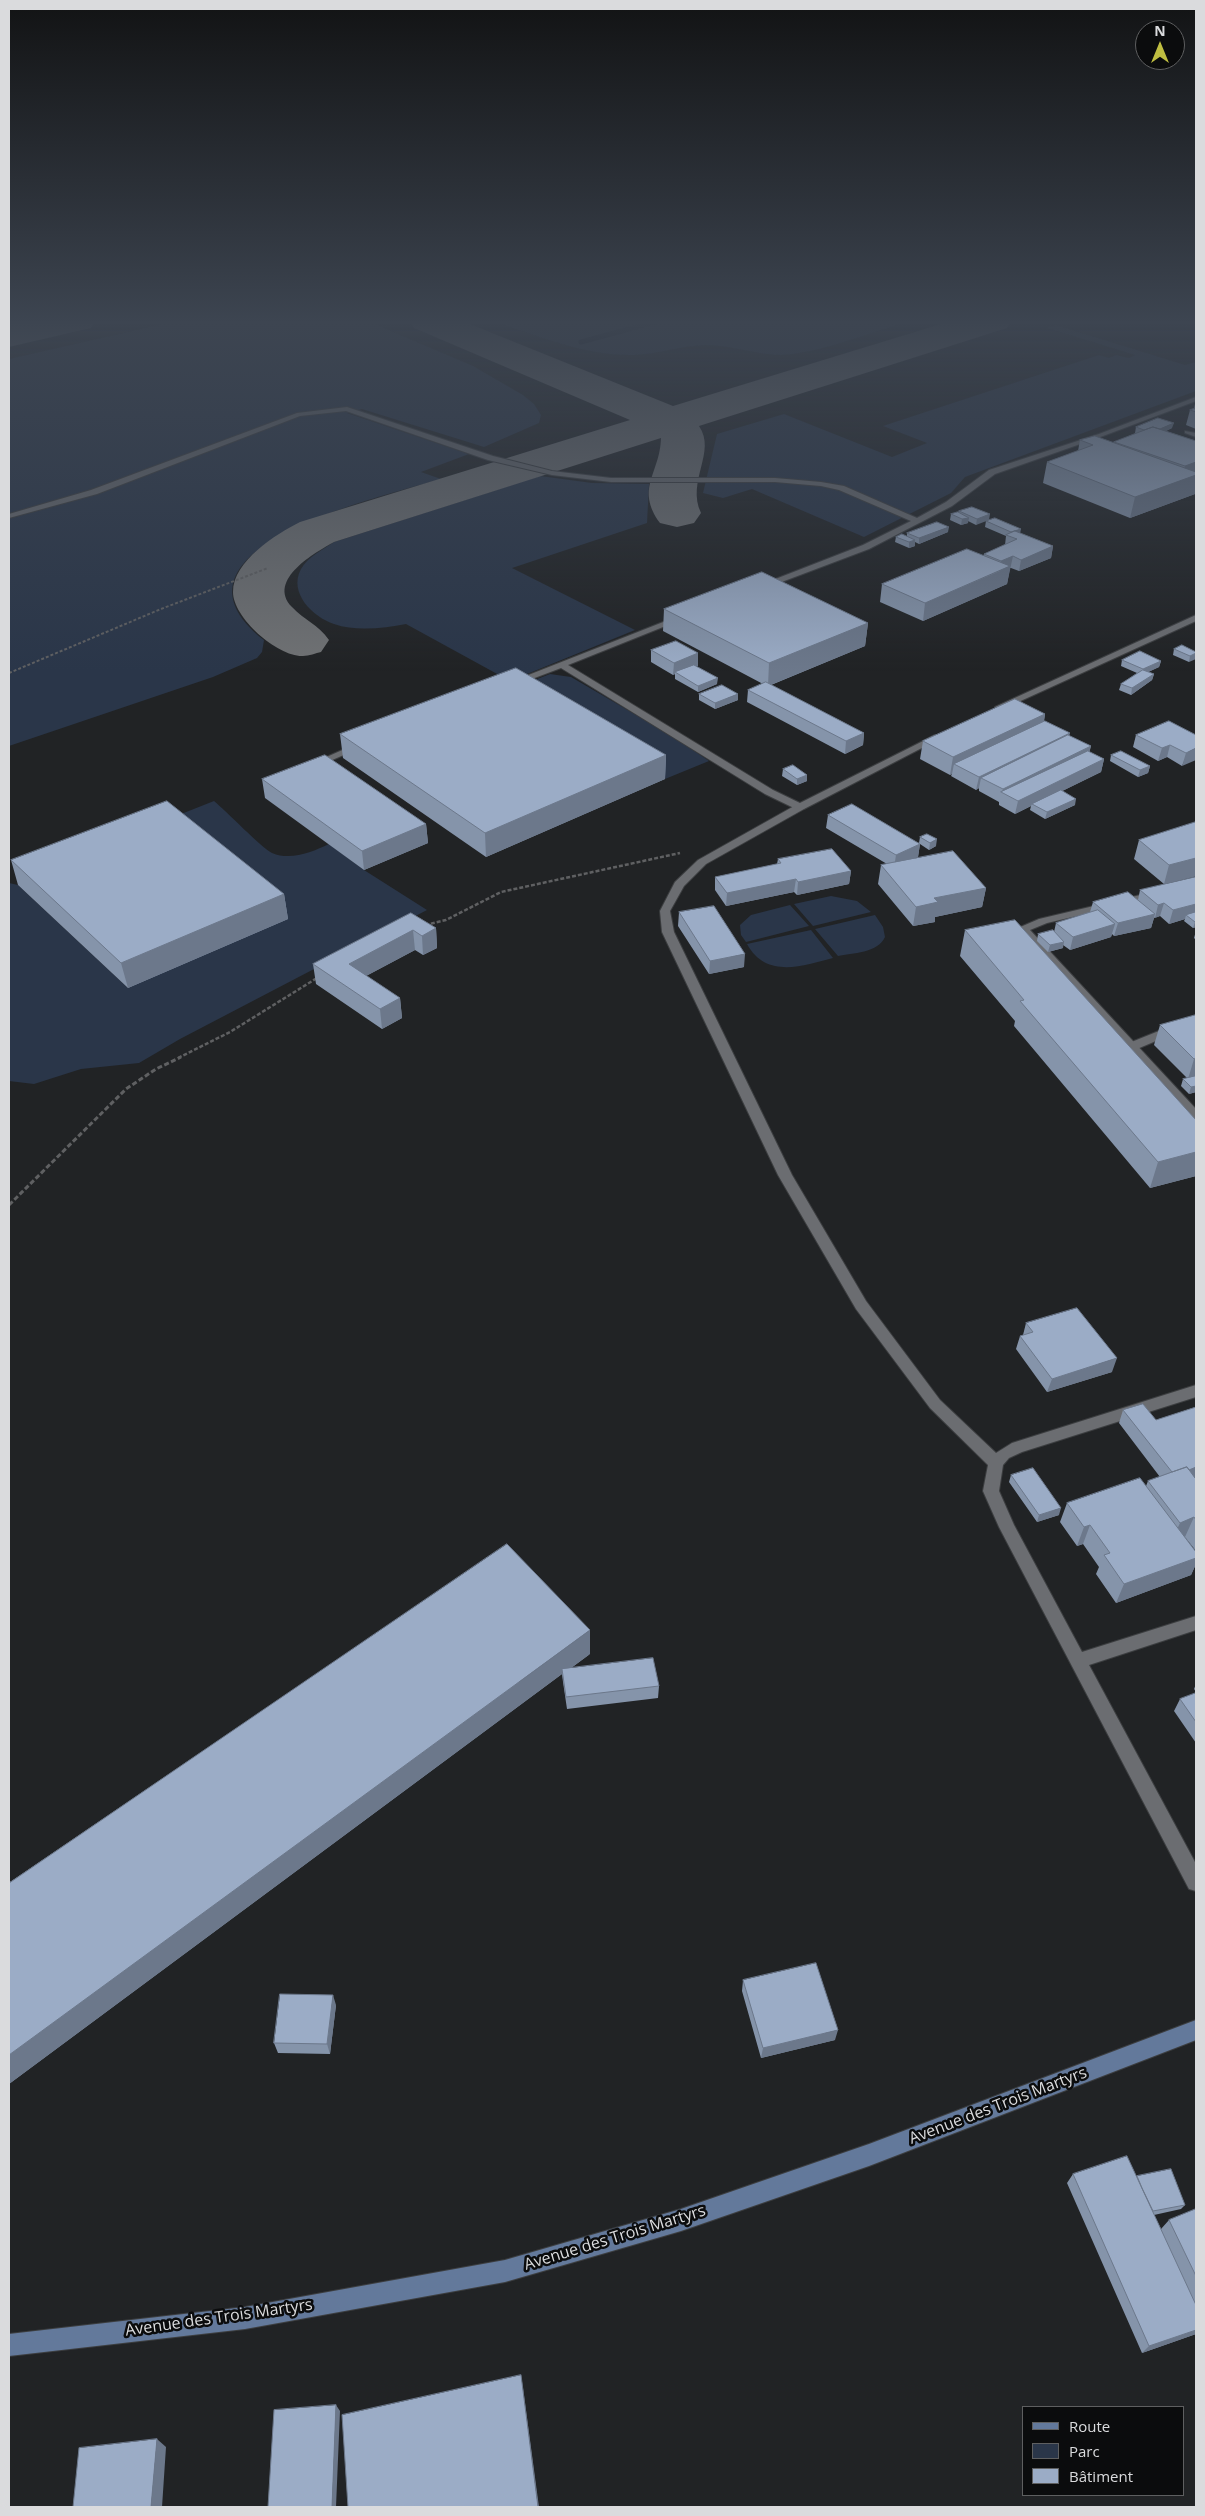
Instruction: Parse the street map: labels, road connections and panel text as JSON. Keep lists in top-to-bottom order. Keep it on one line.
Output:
{"streets":{"main road":["Avenue des Trois Martyrs"]},"legend":["Route","Parc","Bâtiment"],"north":"top"}
